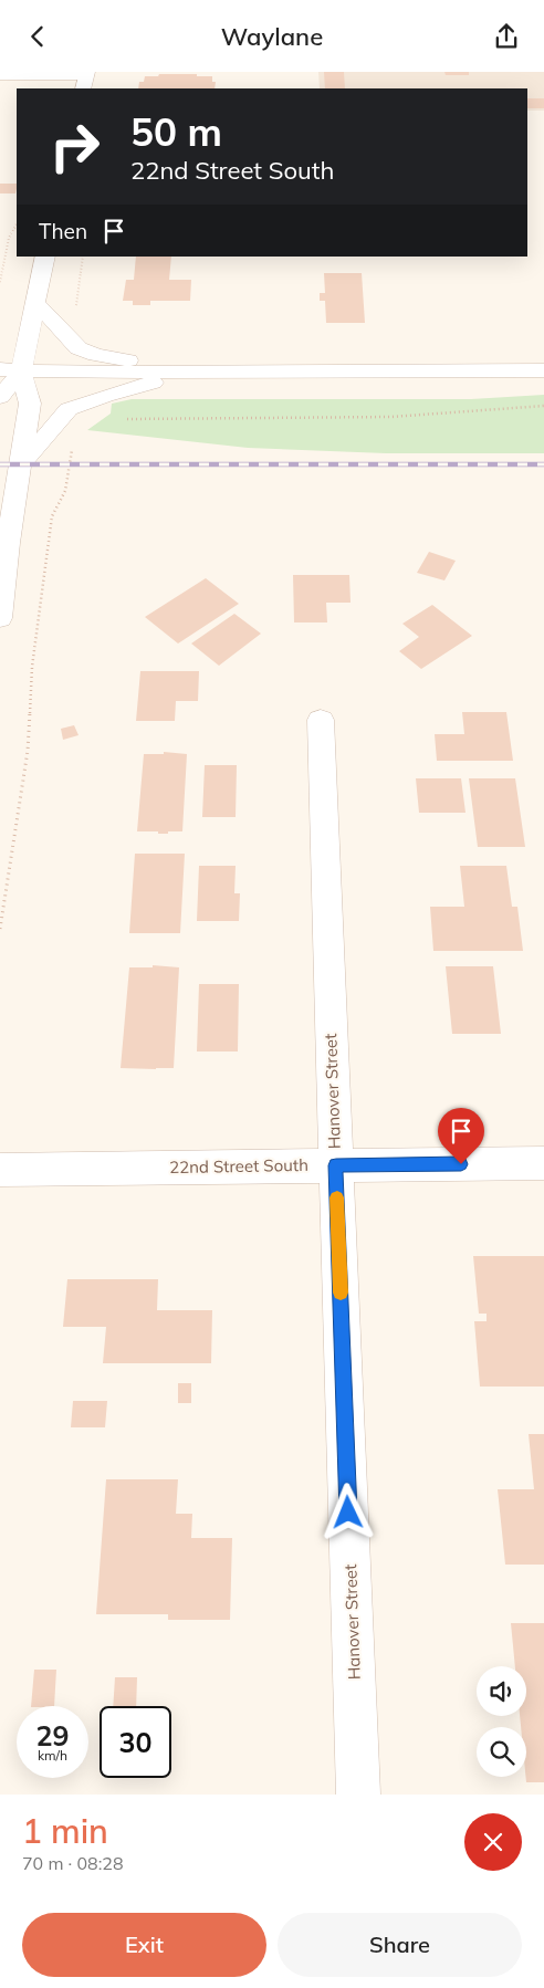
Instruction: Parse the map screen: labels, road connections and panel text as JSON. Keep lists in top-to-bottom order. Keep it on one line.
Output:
{"streets":{"street":["Hanover Street","22nd Street South"]},"crossings":[["Hanover Street","22nd Street South"]],"page":{"header":"Waylane","turn":["50 m","22nd Street South"],"then":"Then","speed":"29 km/h","limit":"30","heading":["1 min","70 m · 08:28"],"buttons":["Exit","Share"]}}
